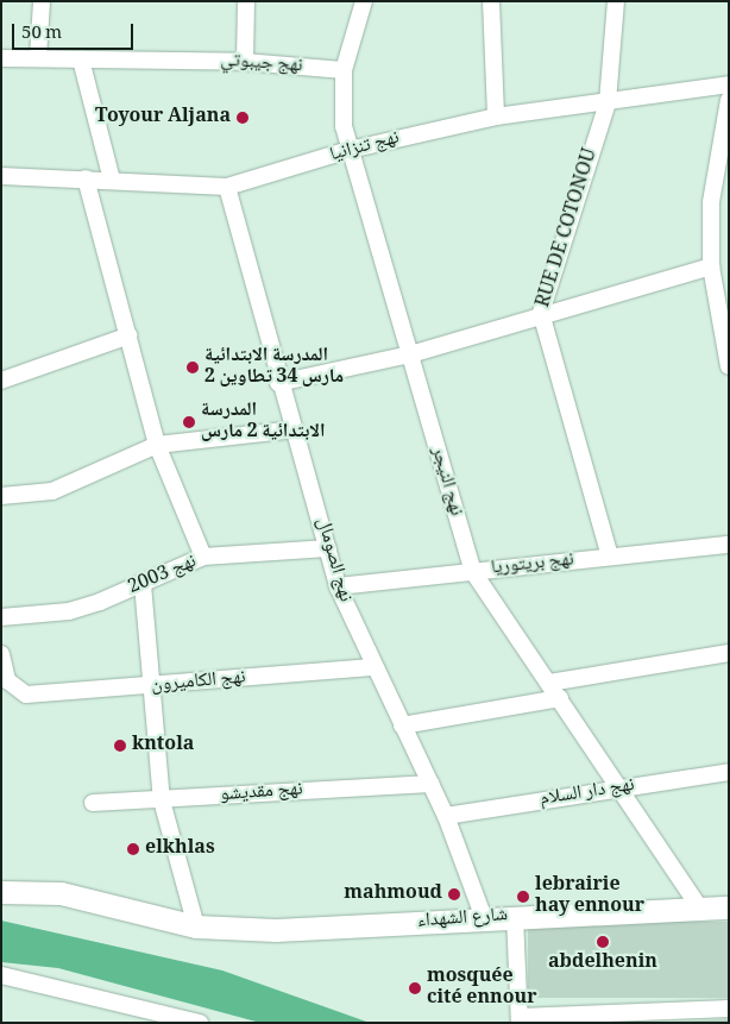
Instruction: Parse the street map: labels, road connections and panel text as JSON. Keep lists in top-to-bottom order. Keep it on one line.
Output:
{"streets":{"main road":["شارع الشهداء"],"street":["نهج جيبوتي","نهج تنزانيا","RUE DE COTONOU","نهج النيجر","نهج الصومال","نهج بريتوريا","نهج 2003","نهج الكاميرون","نهج مقديشو","نهج دار السلام"]},"crossings":[["نهج جيبوتي","نهج النيجر"],["نهج تنزانيا","RUE DE COTONOU"],["نهج تنزانيا","نهج النيجر"],["نهج تنزانيا","نهج الصومال"],["RUE DE COTONOU","نهج بريتوريا"],["نهج النيجر","نهج بريتوريا"],["نهج النيجر","نهج دار السلام"],["نهج النيجر","شارع الشهداء"],["نهج الصومال","نهج بريتوريا"],["نهج الصومال","نهج 2003"],["نهج الصومال","نهج الكاميرون"],["نهج الصومال","نهج مقديشو"],["نهج الصومال","نهج دار السلام"],["نهج الصومال","شارع الشهداء"]],"places":["Toyour Aljana","المدرسة الابتدائية 2 مارس 34 تطاوين","المدرسة الابتدائية 2 مارس","kntola","elkhlas","mahmoud","lebrairie hay ennour","abdelhenin","mosquée cité ennour"],"scale_bar":"50 m"}
